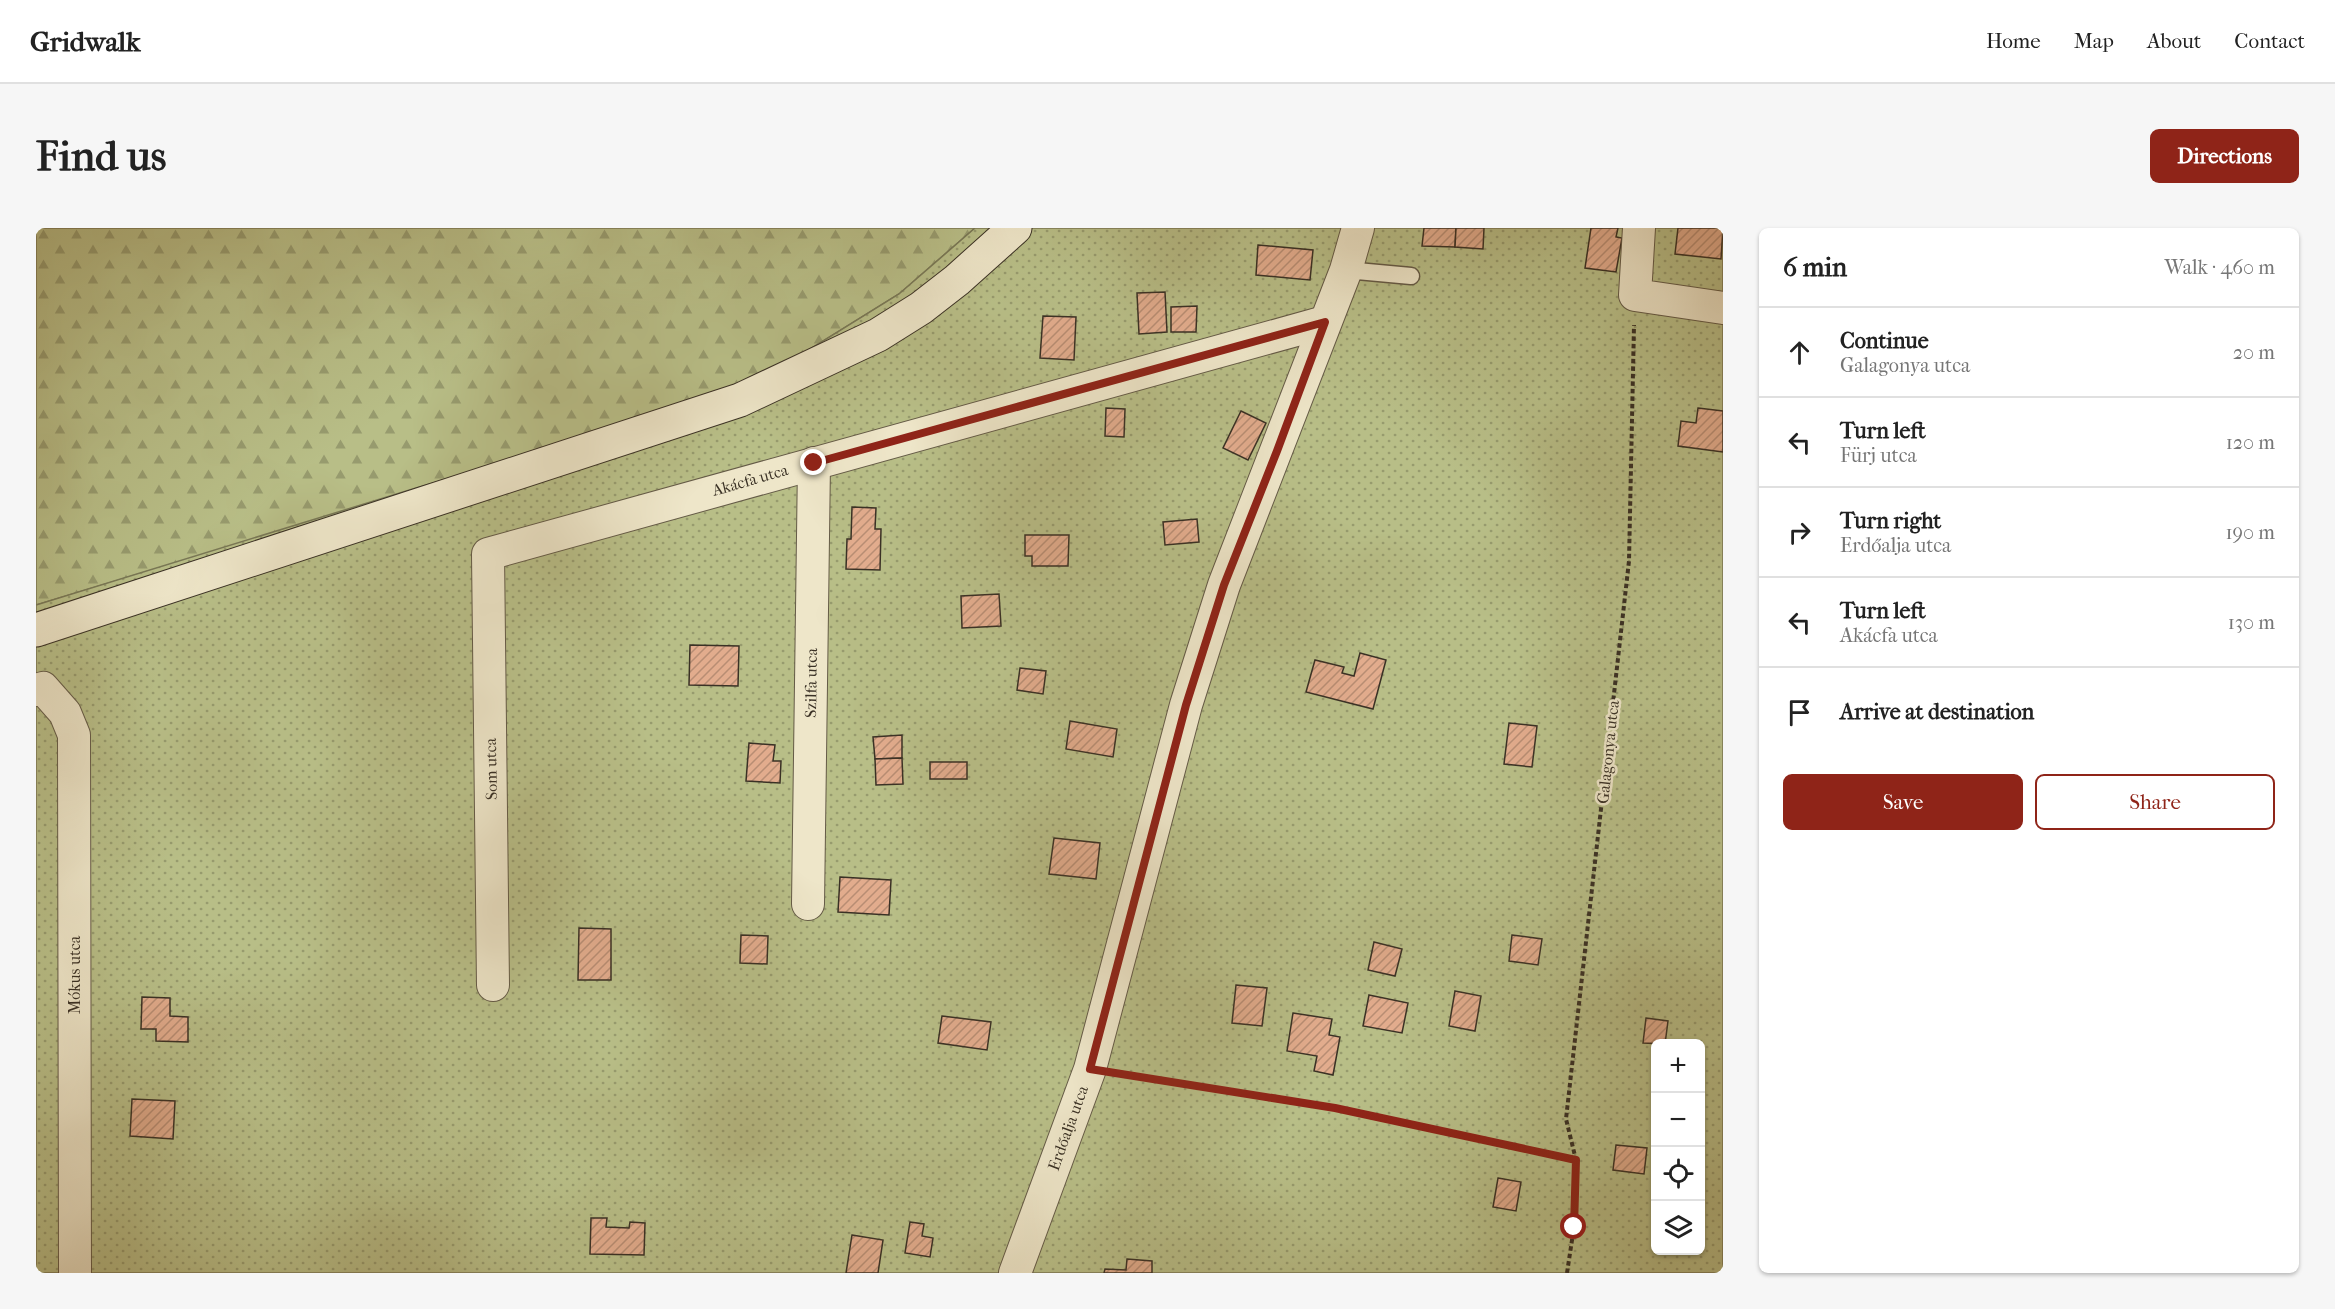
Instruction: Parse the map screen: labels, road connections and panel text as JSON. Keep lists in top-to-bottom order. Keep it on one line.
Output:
{"streets":{"street":["Akácfa utca","Szilfa utca","Som utca","Mókus utca","Erdőalja utca"],"path":["Galagonya utca"]},"crossings":[["Akácfa utca","Szilfa utca"],["Akácfa utca","Som utca"],["Akácfa utca","Erdőalja utca"]],"page":{"header":"Gridwalk","nav":["Home","Map","About","Contact"],"buttons":["Directions",["Save","Share"]],"title":"Find us","heading":["6 min","Walk · 460 m"],"list":[["Continue","Galagonya utca","20 m"],["Turn left","Fürj utca","120 m"],["Turn right","Erdőalja utca","190 m"],["Turn left","Akácfa utca","130 m"],"Arrive at destination"],"map_buttons":["+","−"]}}
